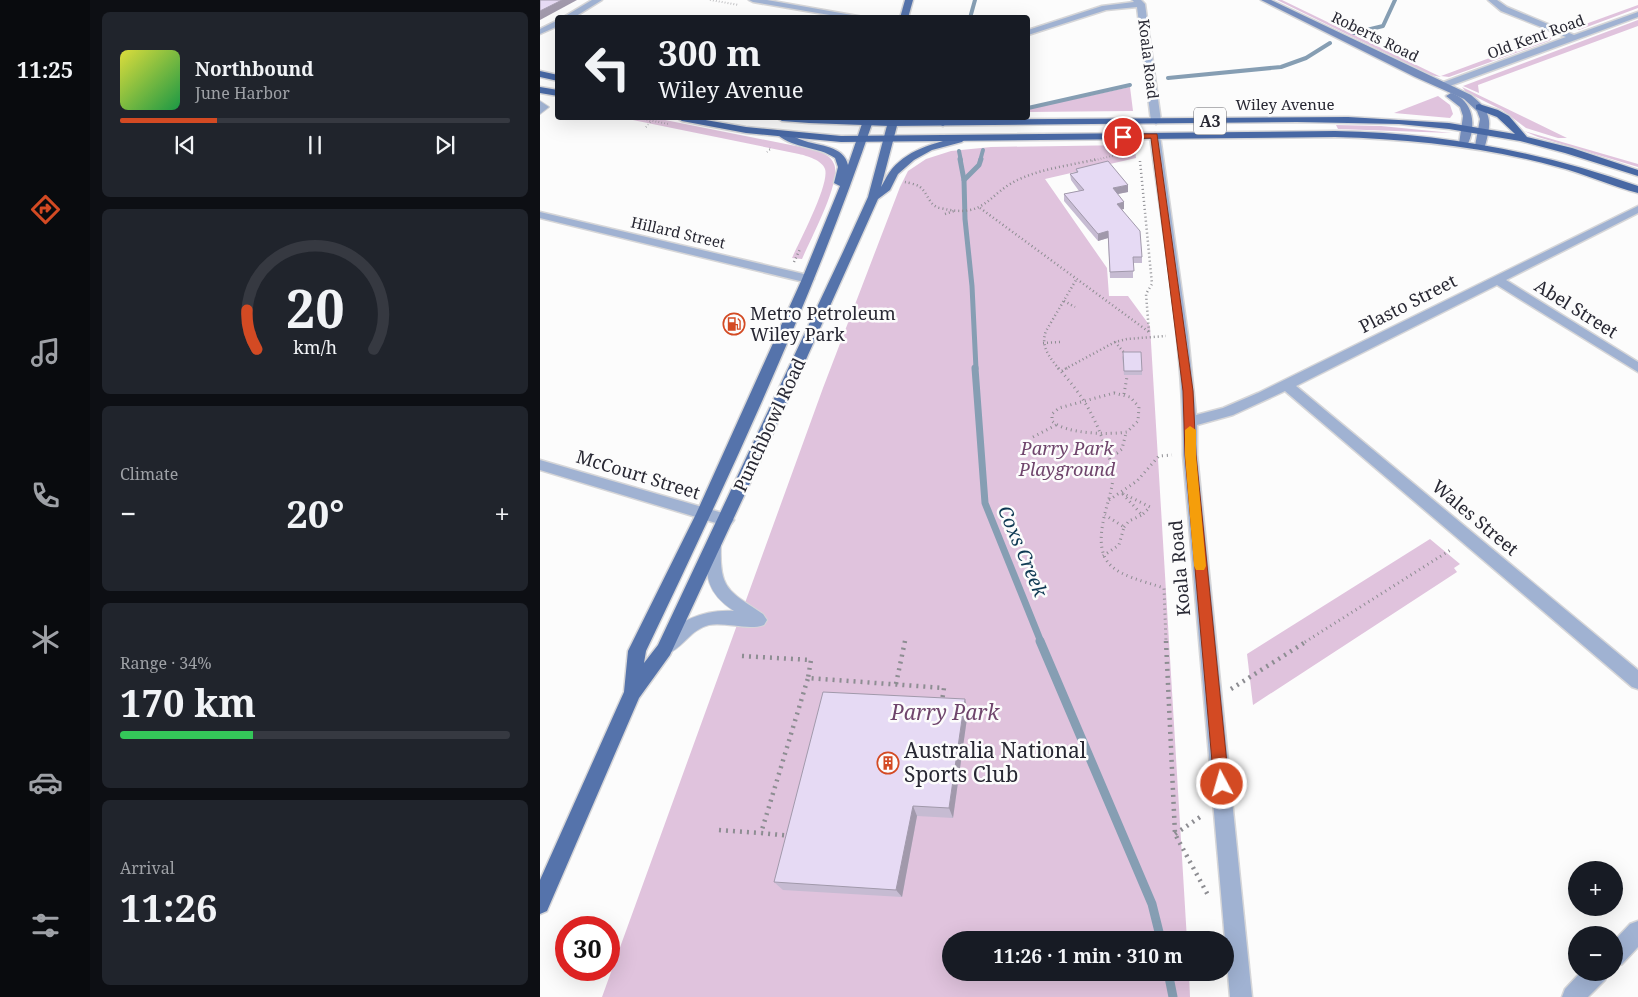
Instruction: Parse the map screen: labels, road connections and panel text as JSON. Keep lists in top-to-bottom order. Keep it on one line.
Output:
{"streets":{"highway":["Wiley Avenue","A3"],"main road":["Roberts Road","Punchbowl Road"],"street":["Old Kent Road","Koala Road","Hillard Street","Plasto Street","Abel Street","McCourt Street","Wales Street"]},"crossings":[["Roberts Road","Old Kent Road"],["Roberts Road","Wiley Avenue"],["Roberts Road","A3"],["Koala Road","Wiley Avenue"],["Koala Road","Plasto Street"],["Wiley Avenue","A3"],["Wiley Avenue","Punchbowl Road"],["A3","Punchbowl Road"],["Hillard Street","Punchbowl Road"],["Plasto Street","Abel Street"],["Plasto Street","Wales Street"],["Punchbowl Road","McCourt Street"]],"water":["Coxs Creek"],"parks":["Parry Park Playground","Parry Park"],"places":{"fuel station":["Metro Petroleum Wiley Park"],"building":["Australia National Sports Club"]},"page":{"tabs":"11:25","turn":["300 m","Wiley Avenue"],"song":["Northbound","June Harbor"],"tile":["Climate",["Range · 34%","170 km"],["Arrival","11:26"]],"heat":["−","20°","+"],"map_buttons":["+","−"],"limit":"30","trip":"11:26 · 1 min · 310 m","gauge":["20","km/h"]}}
